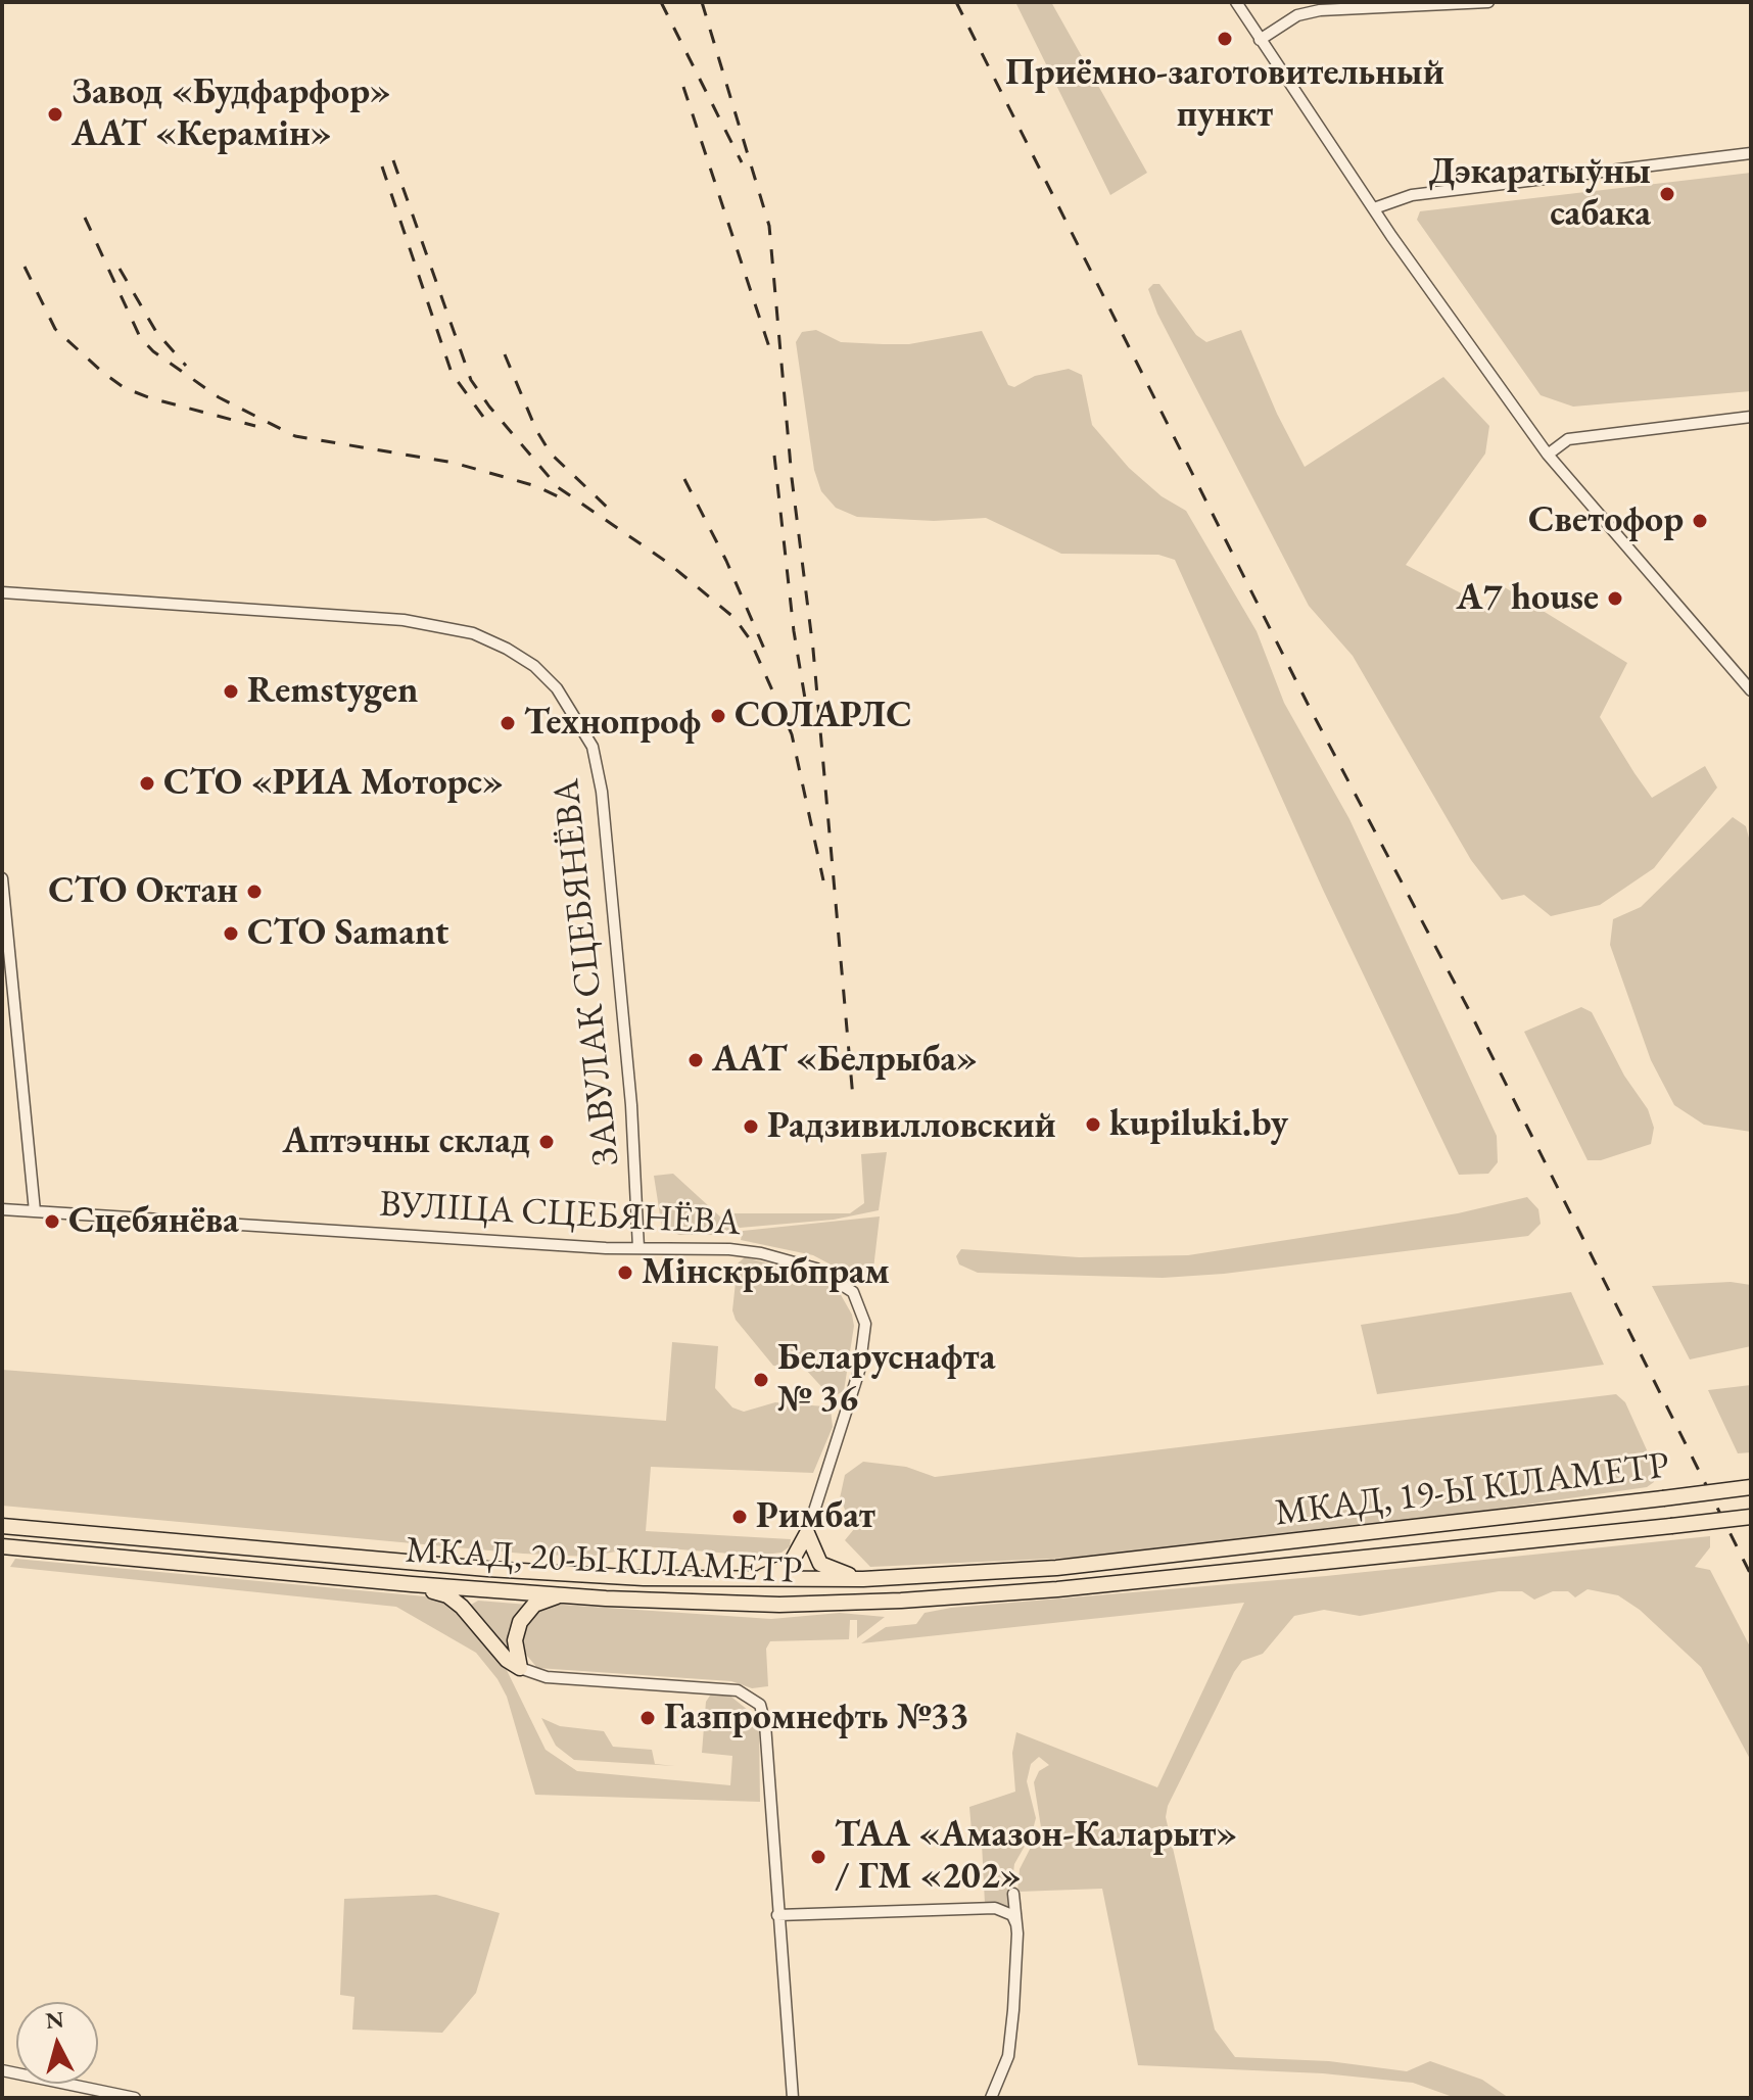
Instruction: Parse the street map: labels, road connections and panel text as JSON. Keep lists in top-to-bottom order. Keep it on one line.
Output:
{"streets":{"highway":["МКАД, 19-Ы КІЛАМЕТР","МКАД, 20-Ы КІЛАМЕТР"],"street":["ЗАВУЛАК СЦЕБЯНЁВА","ВУЛІЦА СЦЕБЯНЁВА"]},"crossings":[["ЗАВУЛАК СЦЕБЯНЁВА","ВУЛІЦА СЦЕБЯНЁВА"],["МКАД, 19-Ы КІЛАМЕТР","МКАД, 20-Ы КІЛАМЕТР"]],"places":["Приёмно-заготовительный пункт","Завод «Будфарфор» ААТ «Керамін»","Дэкаратыўны сабака","Светофор","A7 house","Remstygen","СОЛАРЛС","Технопроф","СТО «РИА Моторс»","СТО Октан","СТО Samant","ААТ «Белрыба»","kupiluki.by","Радзивилловский","Аптэчны склад","Сцебянёва","Мінскрыбпрам","Беларуснафта № 36","Римбат","Газпромнефть №33","ТАА «Амазон-Каларыт» / ГМ «202»"],"north":"top"}
